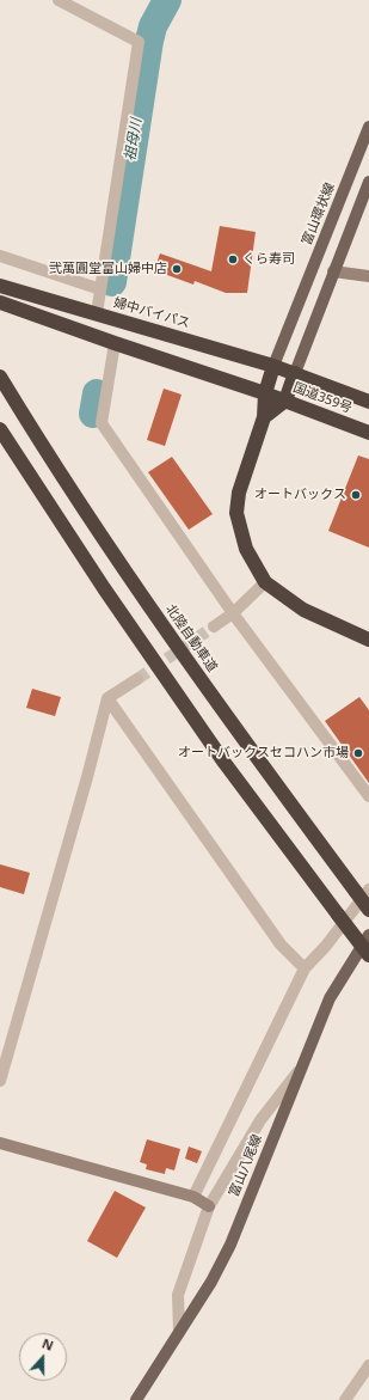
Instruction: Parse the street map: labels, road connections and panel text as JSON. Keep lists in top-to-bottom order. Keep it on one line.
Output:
{"streets":{"highway":["婦中バイパス","国道359号","北陸自動車道"],"main road":["富山環状線","富山八尾線"]},"crossings":[["富山環状線","婦中バイパス"],["婦中バイパス","国道359号"]],"water":["祖母川"],"places":["くら寿司","弐萬圓堂富山婦中店","オートバックス","オートバックスセコハン市場"],"north":"top"}
